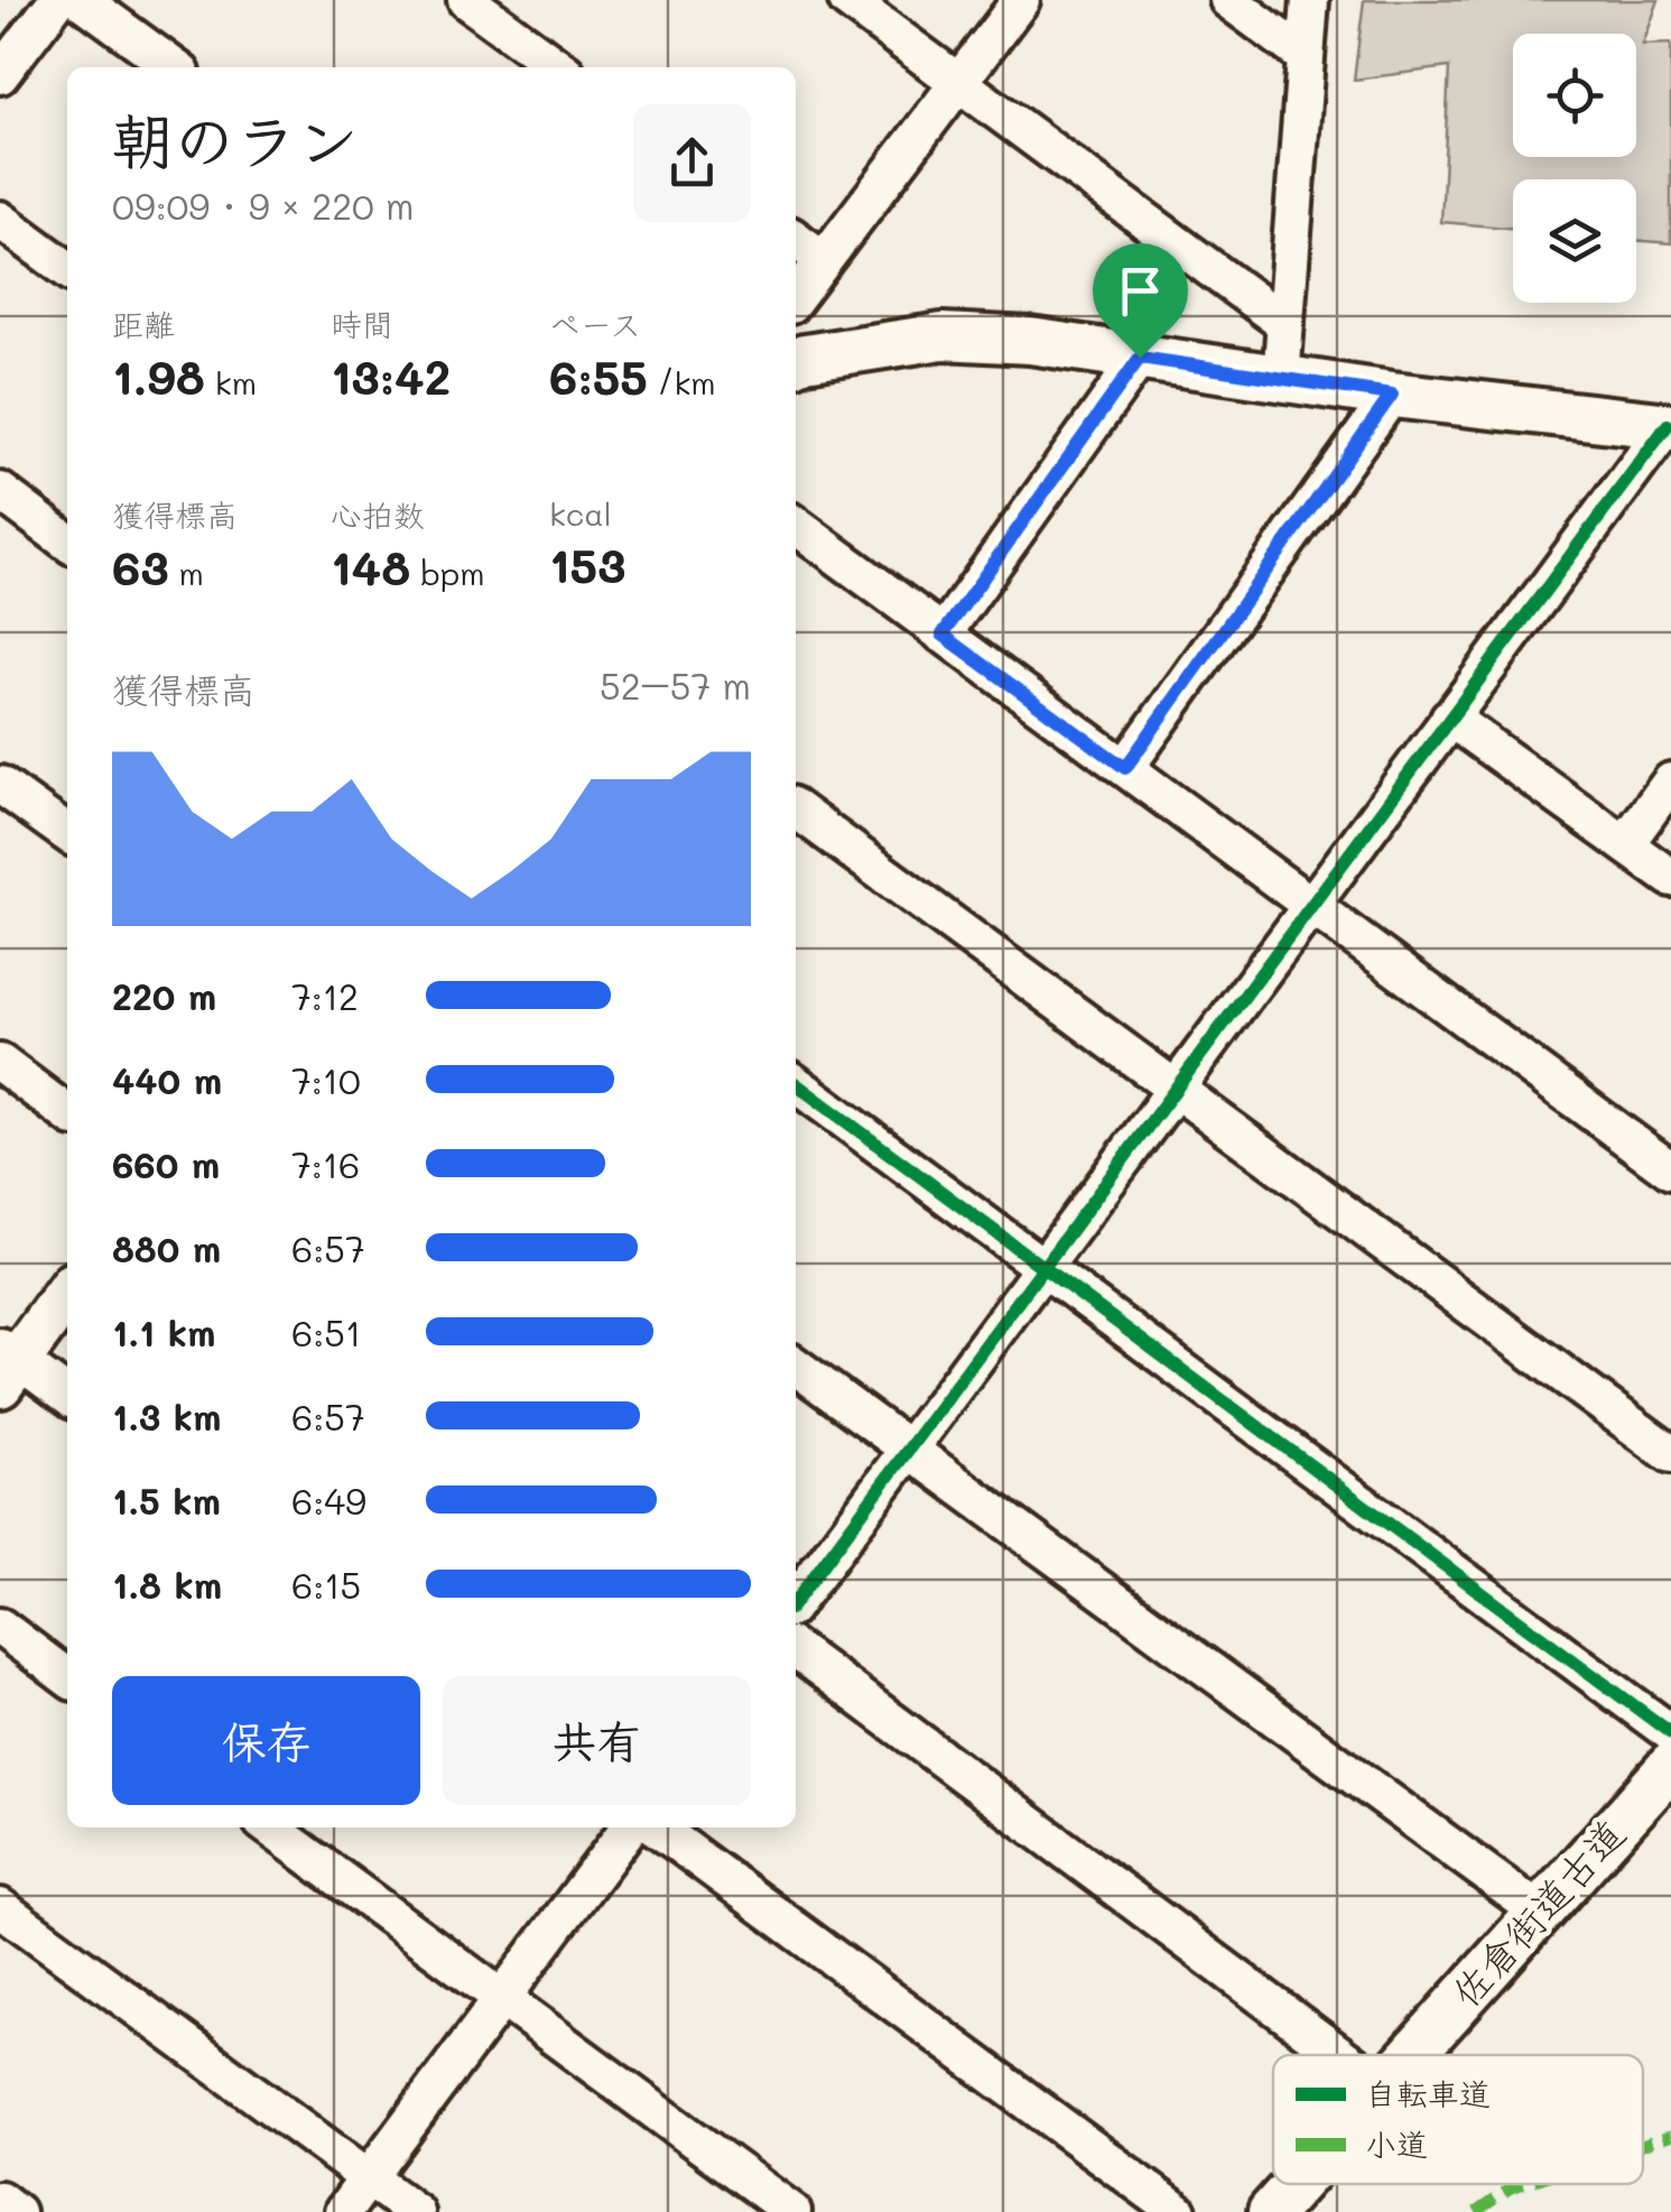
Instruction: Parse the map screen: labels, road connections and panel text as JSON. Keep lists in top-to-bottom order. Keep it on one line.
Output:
{"streets":{"street":["佐倉街道古道"]},"legend":["自転車道","小道"],"page":{"heading":["朝のラン","09:09 · 9 × 220 m"],"stats":[["距離","1.98 km"],["時間","13:42"],["ペース","6:55 /km"],["獲得標高","63 m"],["心拍数","148 bpm"],["kcal","153"]],"chart":["獲得標高","52–57 m"],"list":[{"name":"220 m","note":"7:12"},{"name":"440 m","note":"7:10"},{"name":"660 m","note":"7:16"},{"name":"880 m","note":"6:57"},{"name":"1.1 km","note":"6:51"},{"name":"1.3 km","note":"6:57"},{"name":"1.5 km","note":"6:49"},{"name":"1.8 km","note":"6:15"}],"buttons":["保存","共有"]}}
